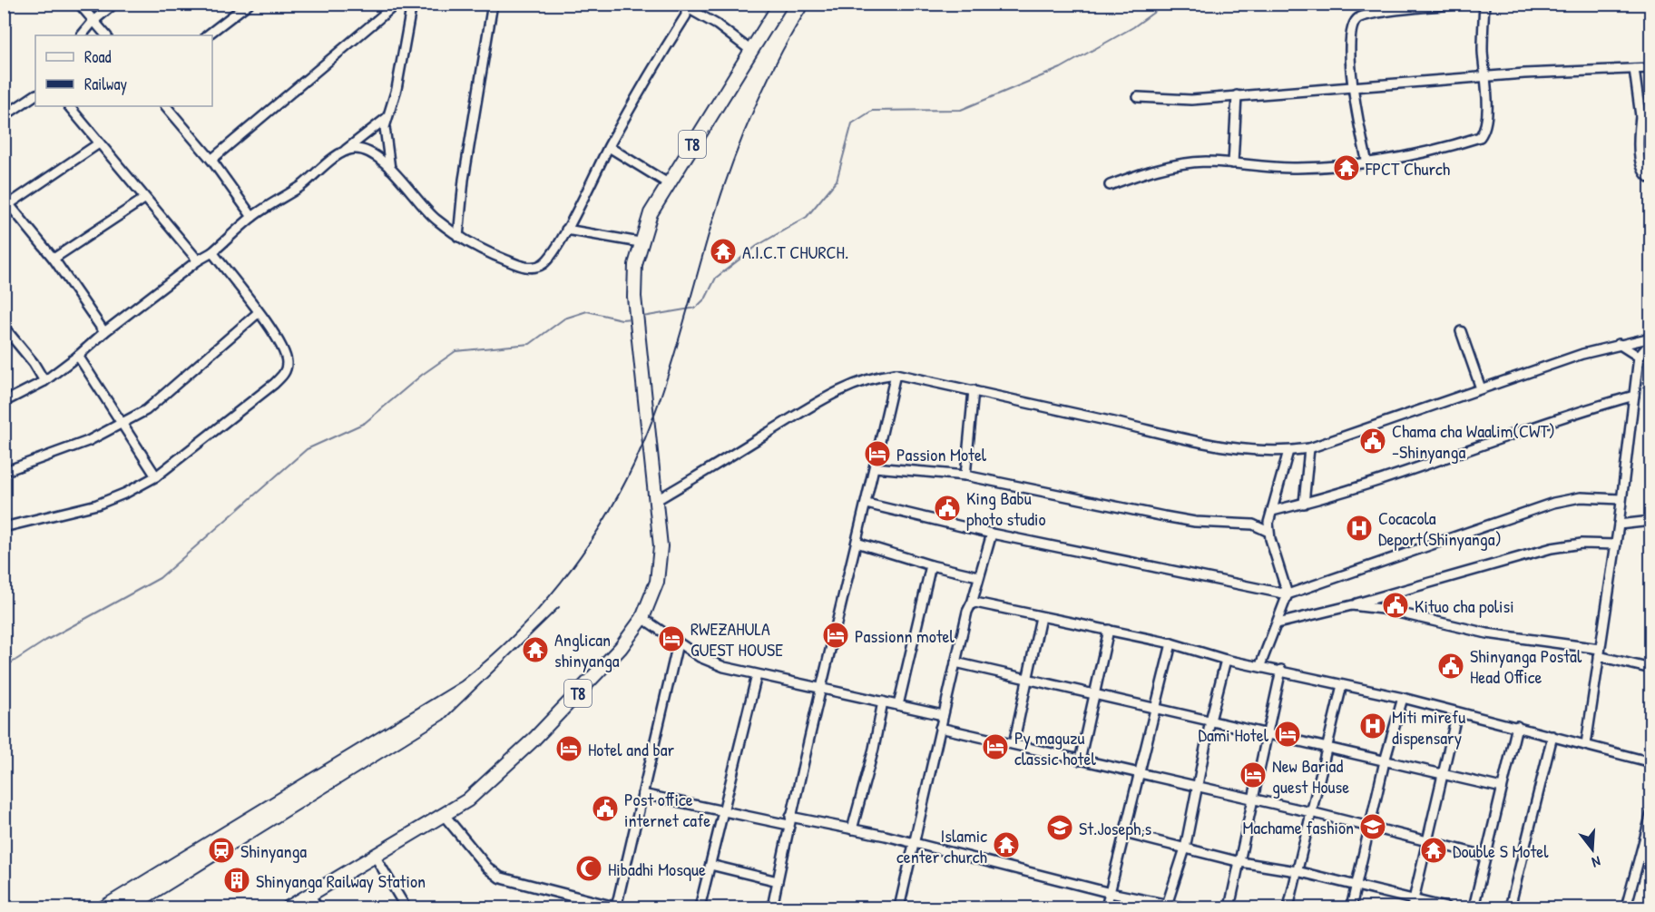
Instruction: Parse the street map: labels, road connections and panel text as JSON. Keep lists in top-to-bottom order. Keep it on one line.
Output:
{"streets":{"highway":["T8"]},"places":{"temple":["FPCT Church","A.I.C.T CHURCH.","Anglican shinyanga","Islamic center church","Double S Motel"],"public building":["Chama cha Waalim(CWT) -Shinyanga","King Babu photo studio","Kituo cha polisi","Shinyanga Postal Head Office","Post office internet cafe"],"hotel":["Passion Motel","Passionn motel","RWEZAHULA GUEST HOUSE","Dami Hotel","Py maguzu classic hotel","Hotel and bar","New Bariad guest House"],"hospital":["Cocacola Deport(Shinyanga)","Miti mirefu dispensary"],"school or university":["Machame fashion","St.Joseph,s"],"station":["Shinyanga"],"mosque":["Hibadhi Mosque"],"building":["Shinyanga Railway Station"]},"legend":["Road","Railway"],"north":"bottom"}
